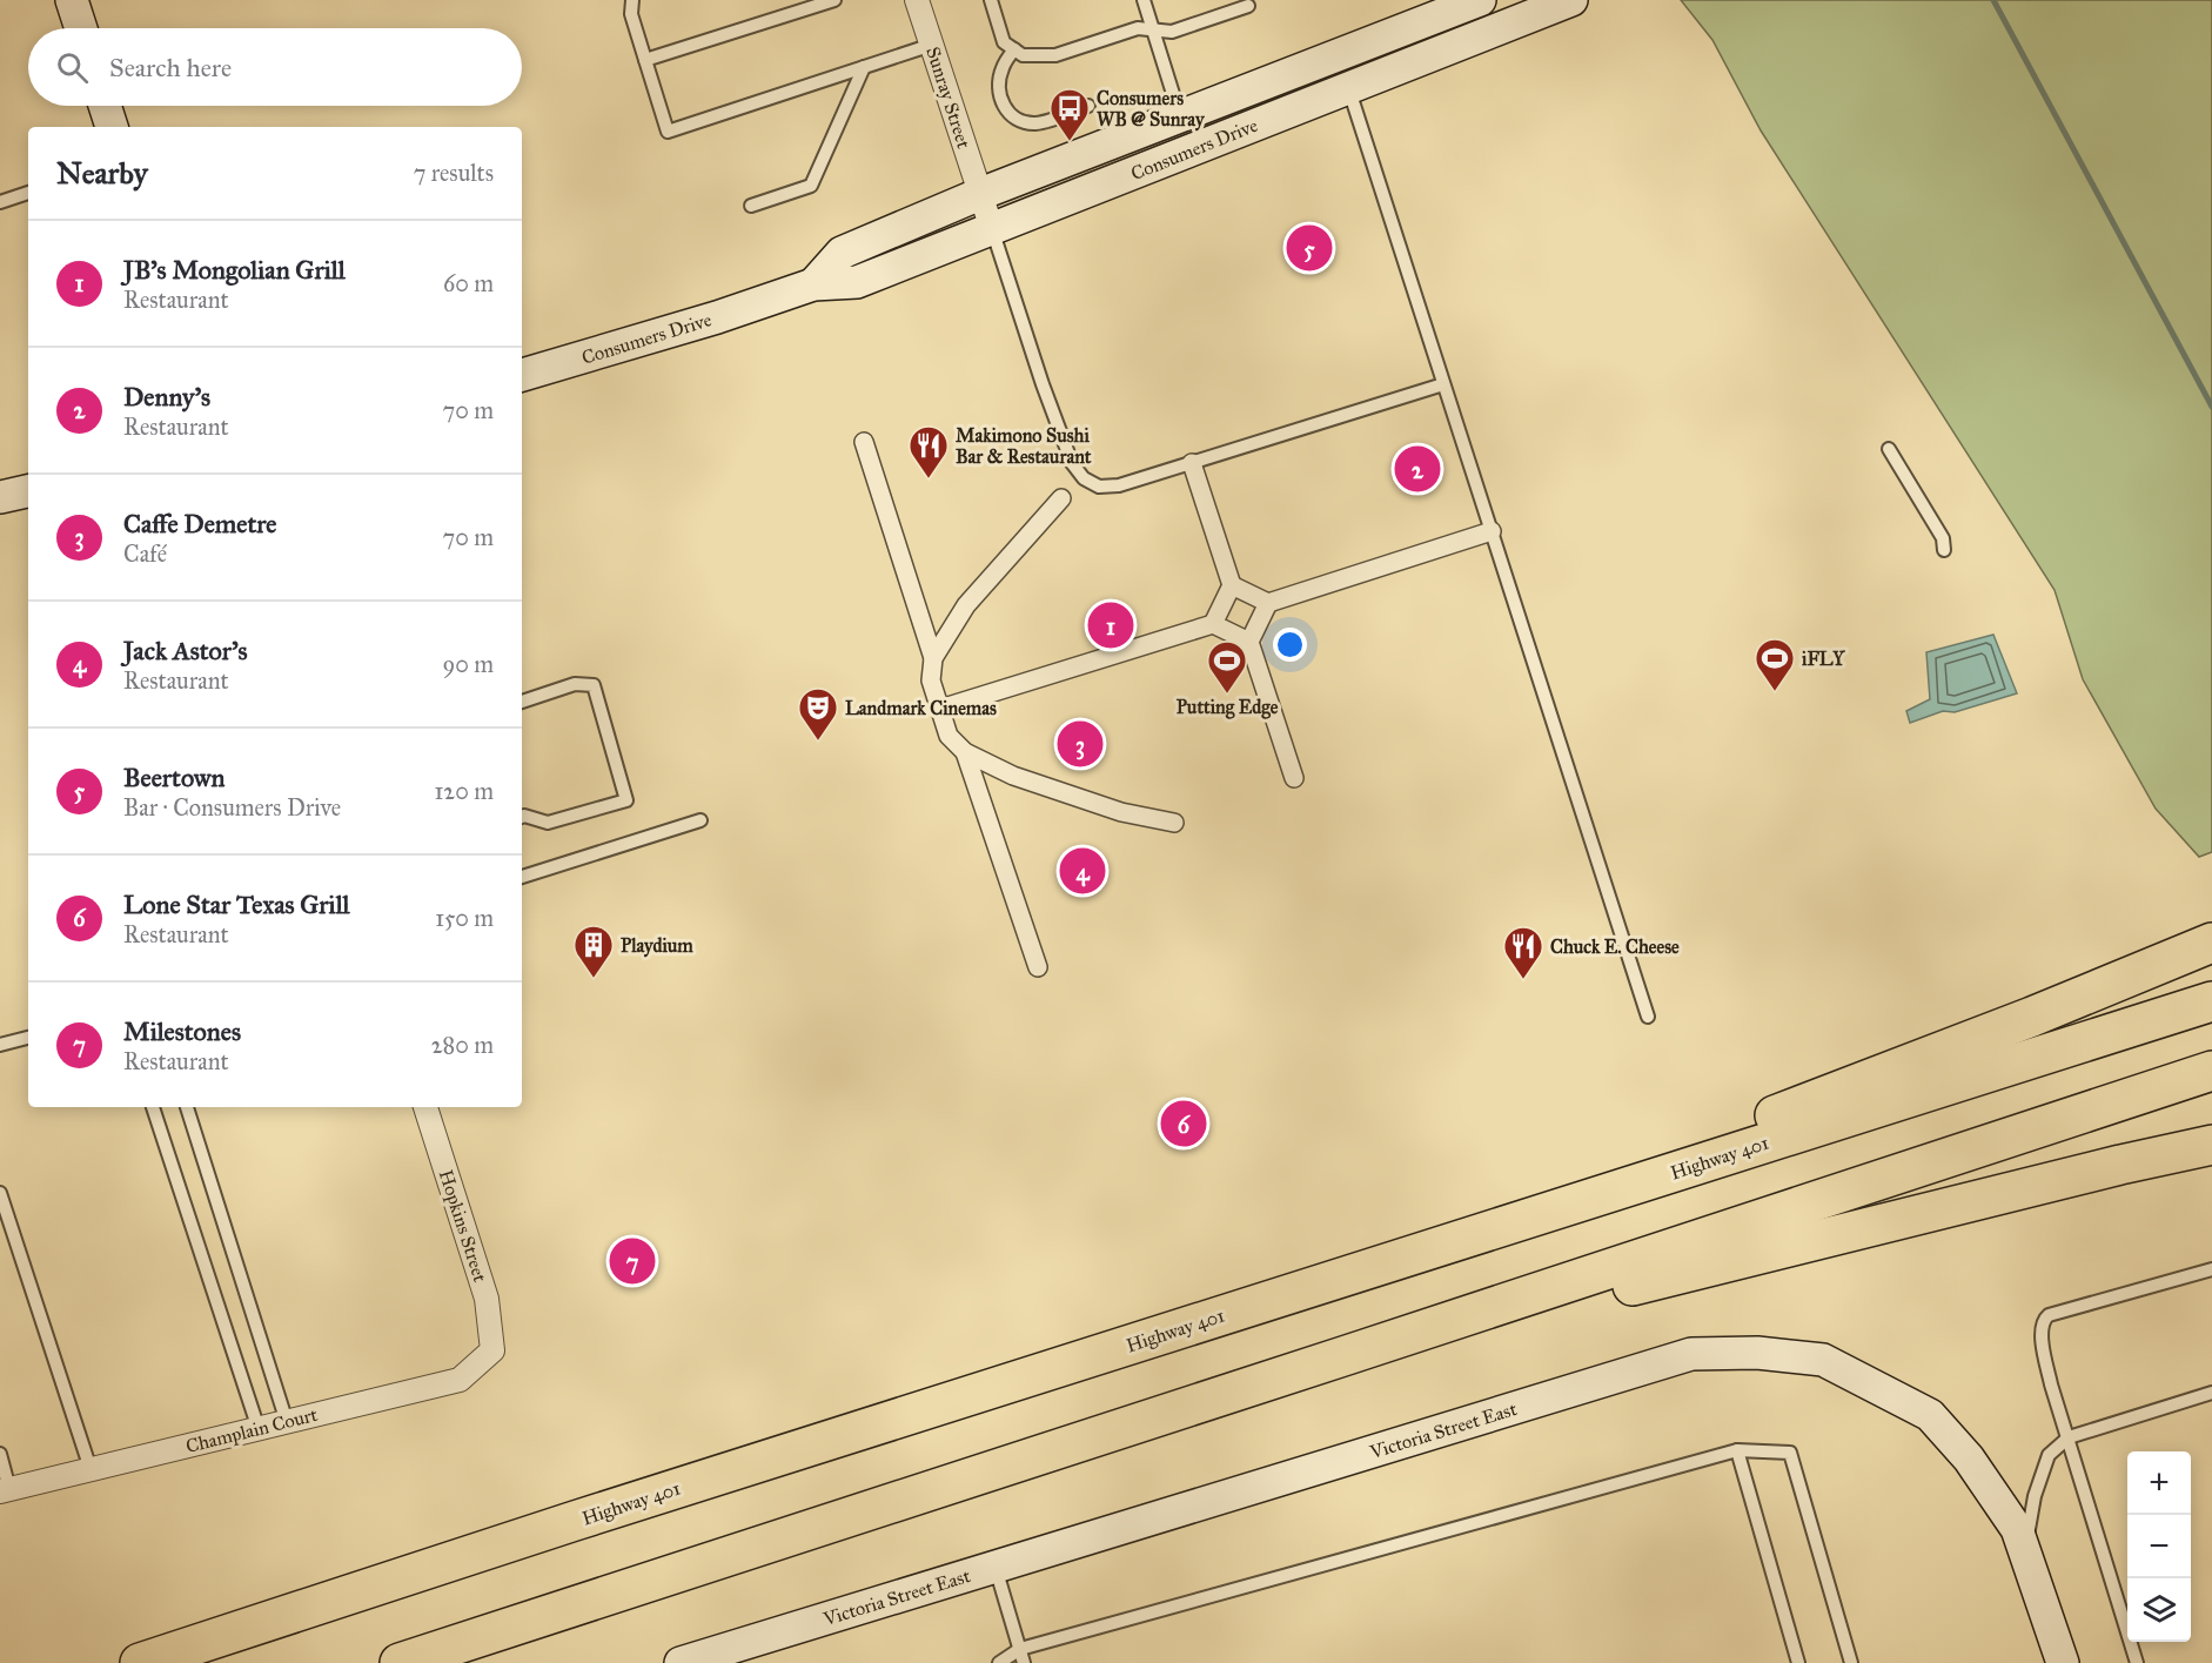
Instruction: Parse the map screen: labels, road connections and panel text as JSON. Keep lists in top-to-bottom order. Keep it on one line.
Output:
{"streets":{"highway":["Highway 401"],"main road":["Consumers Drive","Victoria Street East"],"street":["Sunray Street","Hopkins Street","Champlain Court"]},"crossings":[["Sunray Street","Consumers Drive"],["Hopkins Street","Champlain Court"]],"places":{"bus stop":["Consumers WB @ Sunray"],"restaurant":["Makimono Sushi Bar & Restaurant","Chuck E. Cheese"],"sports":["iFLY","Putting Edge"],"theatre":["Landmark Cinemas"],"building":["Playdium"]},"page":{"search":"Search here","heading":["Nearby","7 results"],"list":[{"mark":"1","name":"JB's Mongolian Grill","note":"Restaurant","value":"60 m"},{"mark":"2","name":"Denny's","note":"Restaurant","value":"70 m"},{"mark":"3","name":"Caffe Demetre","note":"Café","value":"70 m"},{"mark":"4","name":"Jack Astor's","note":"Restaurant","value":"90 m"},{"mark":"5","name":"Beertown","note":"Bar · Consumers Drive","value":"120 m"},{"mark":"6","name":"Lone Star Texas Grill","note":"Restaurant","value":"150 m"},{"mark":"7","name":"Milestones","note":"Restaurant","value":"280 m"}],"pins":["5","2","1","3","4","6","7"],"map_buttons":["+","−"]}}
